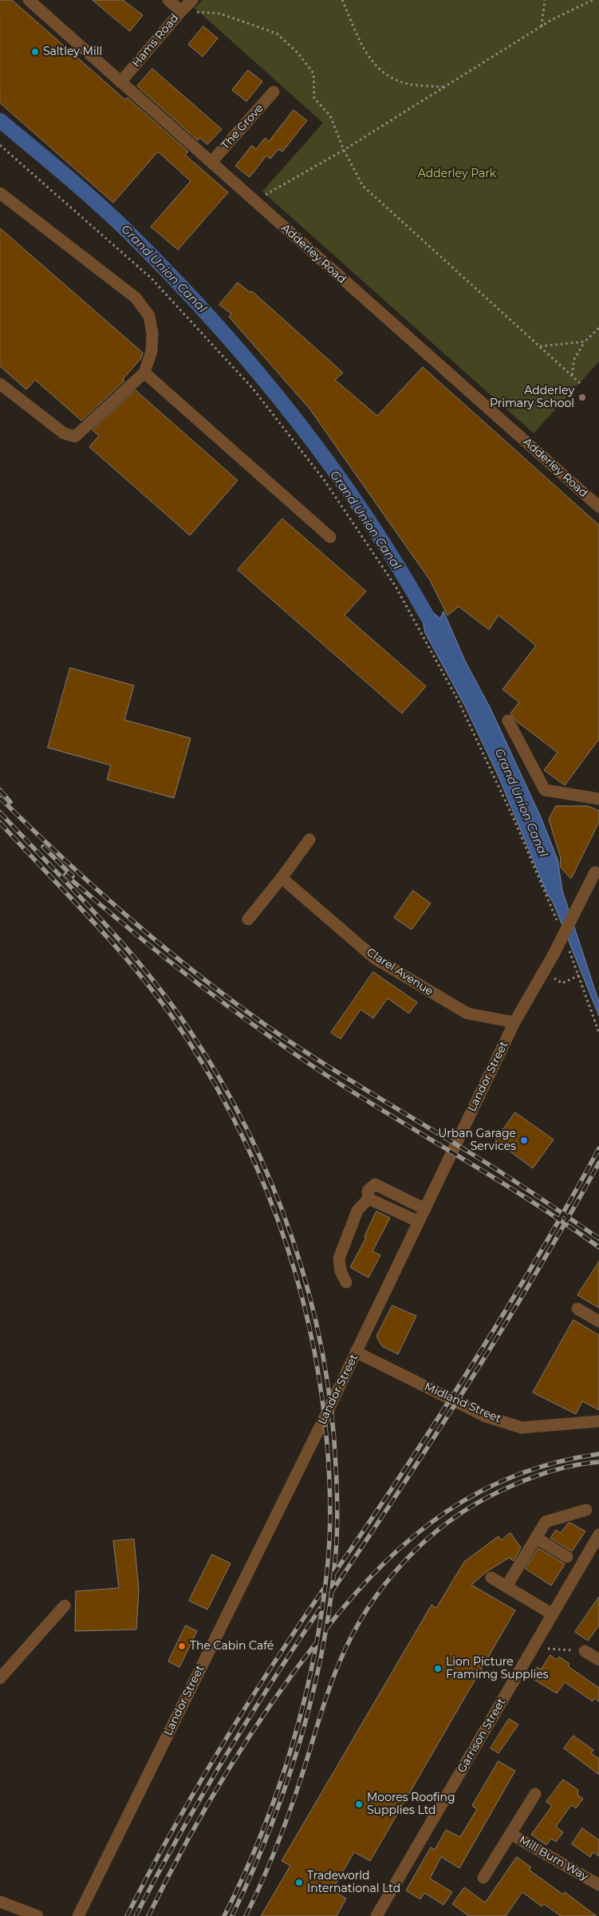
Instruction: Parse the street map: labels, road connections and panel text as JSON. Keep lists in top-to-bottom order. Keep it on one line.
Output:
{"streets":{"street":["Hams Road","The Grove","Adderley Road","Clarel Avenue","Landor Street","Midland Street","Garrison Street","Mill Burn Way"]},"crossings":[["Hams Road","Adderley Road"],["The Grove","Adderley Road"],["Clarel Avenue","Landor Street"],["Landor Street","Midland Street"]],"water":["Grand Union Canal"],"parks":["Adderley Park"],"places":["Saltley Mill","Adderley Primary School","Urban Garage Services","The Cabin Café","Lion Picture Framimg Supplies","Moores Roofing Supplies Ltd","Tradeworld International Ltd"]}
